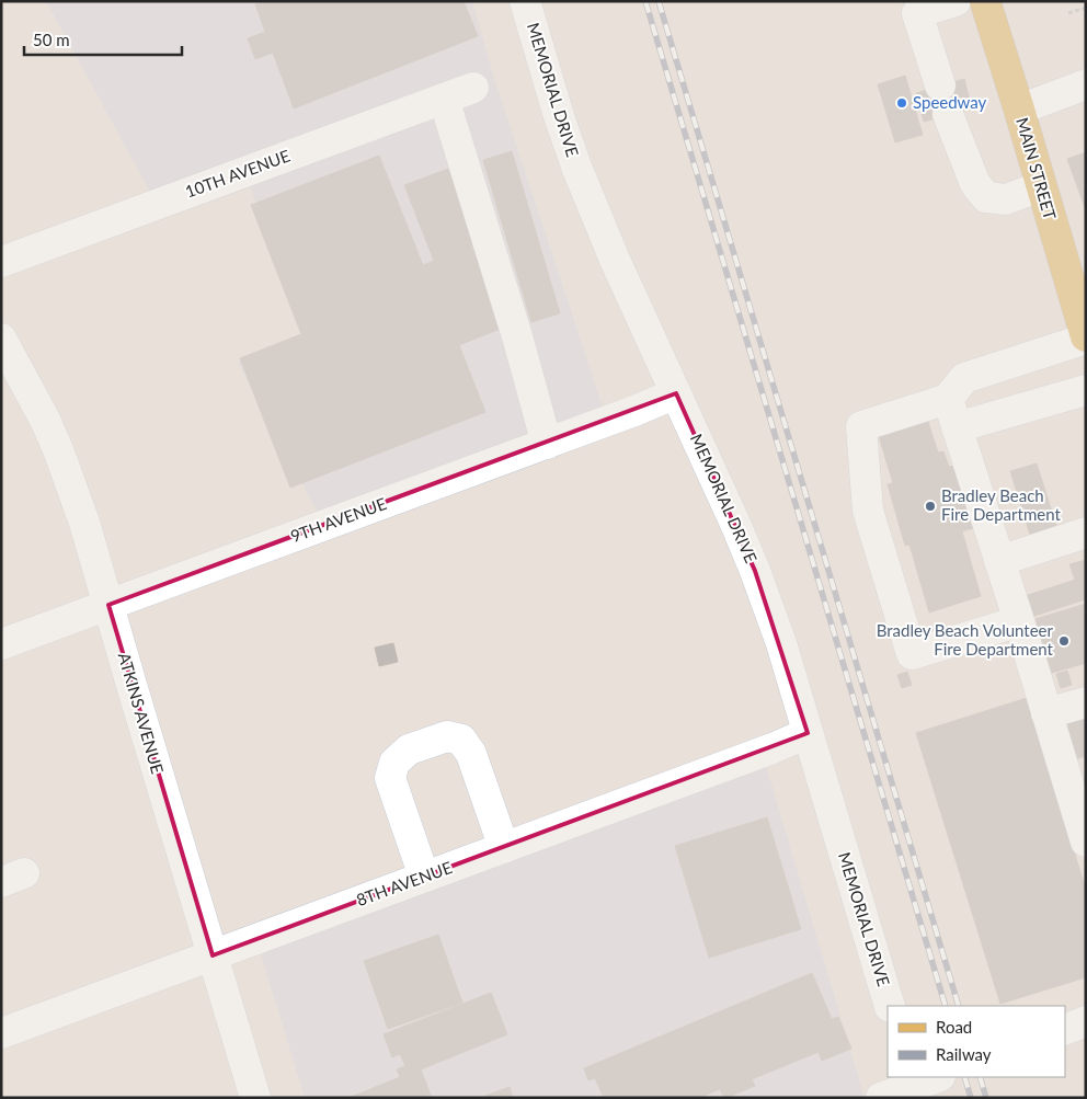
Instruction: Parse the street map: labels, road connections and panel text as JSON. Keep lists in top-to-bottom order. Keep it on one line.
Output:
{"streets":{"main road":["MAIN STREET"],"street":["MEMORIAL DRIVE","10TH AVENUE","9TH AVENUE","ATKINS AVENUE","8TH AVENUE"]},"crossings":[["MEMORIAL DRIVE","9TH AVENUE"],["MEMORIAL DRIVE","8TH AVENUE"],["9TH AVENUE","ATKINS AVENUE"],["ATKINS AVENUE","8TH AVENUE"]],"places":["Speedway","Bradley Beach Fire Department","Bradley Beach Volunteer Fire Department"],"legend":["Road","Railway"],"scale_bar":"50 m"}
